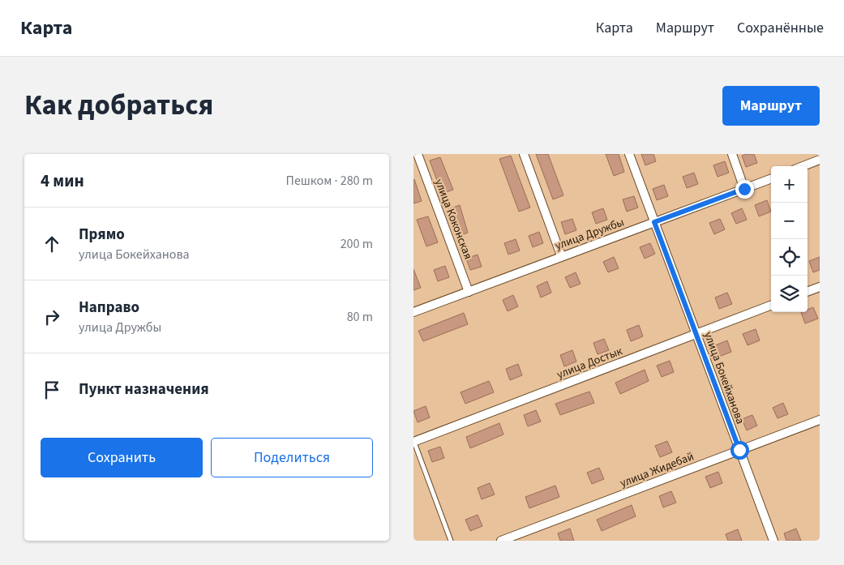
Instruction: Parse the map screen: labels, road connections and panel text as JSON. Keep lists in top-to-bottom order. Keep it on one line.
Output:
{"streets":{"street":["улица Коконская","улица Дружбы","улица Достык","улица Бокейханова","улица Жидебай"]},"crossings":[["улица Коконская","улица Дружбы"],["улица Дружбы","улица Бокейханова"],["улица Достык","улица Бокейханова"],["улица Бокейханова","улица Жидебай"]],"page":{"header":"Карта","nav":["Карта","Маршрут","Сохранённые"],"title":"Как добраться","buttons":["Маршрут",["Сохранить","Поделиться"]],"heading":["4 мин","Пешком · 280 m"],"map_buttons":["+","−"],"list":[["Прямо","улица Бокейханова","200 m"],["Направо","улица Дружбы","80 m"],"Пункт назначения"]}}
